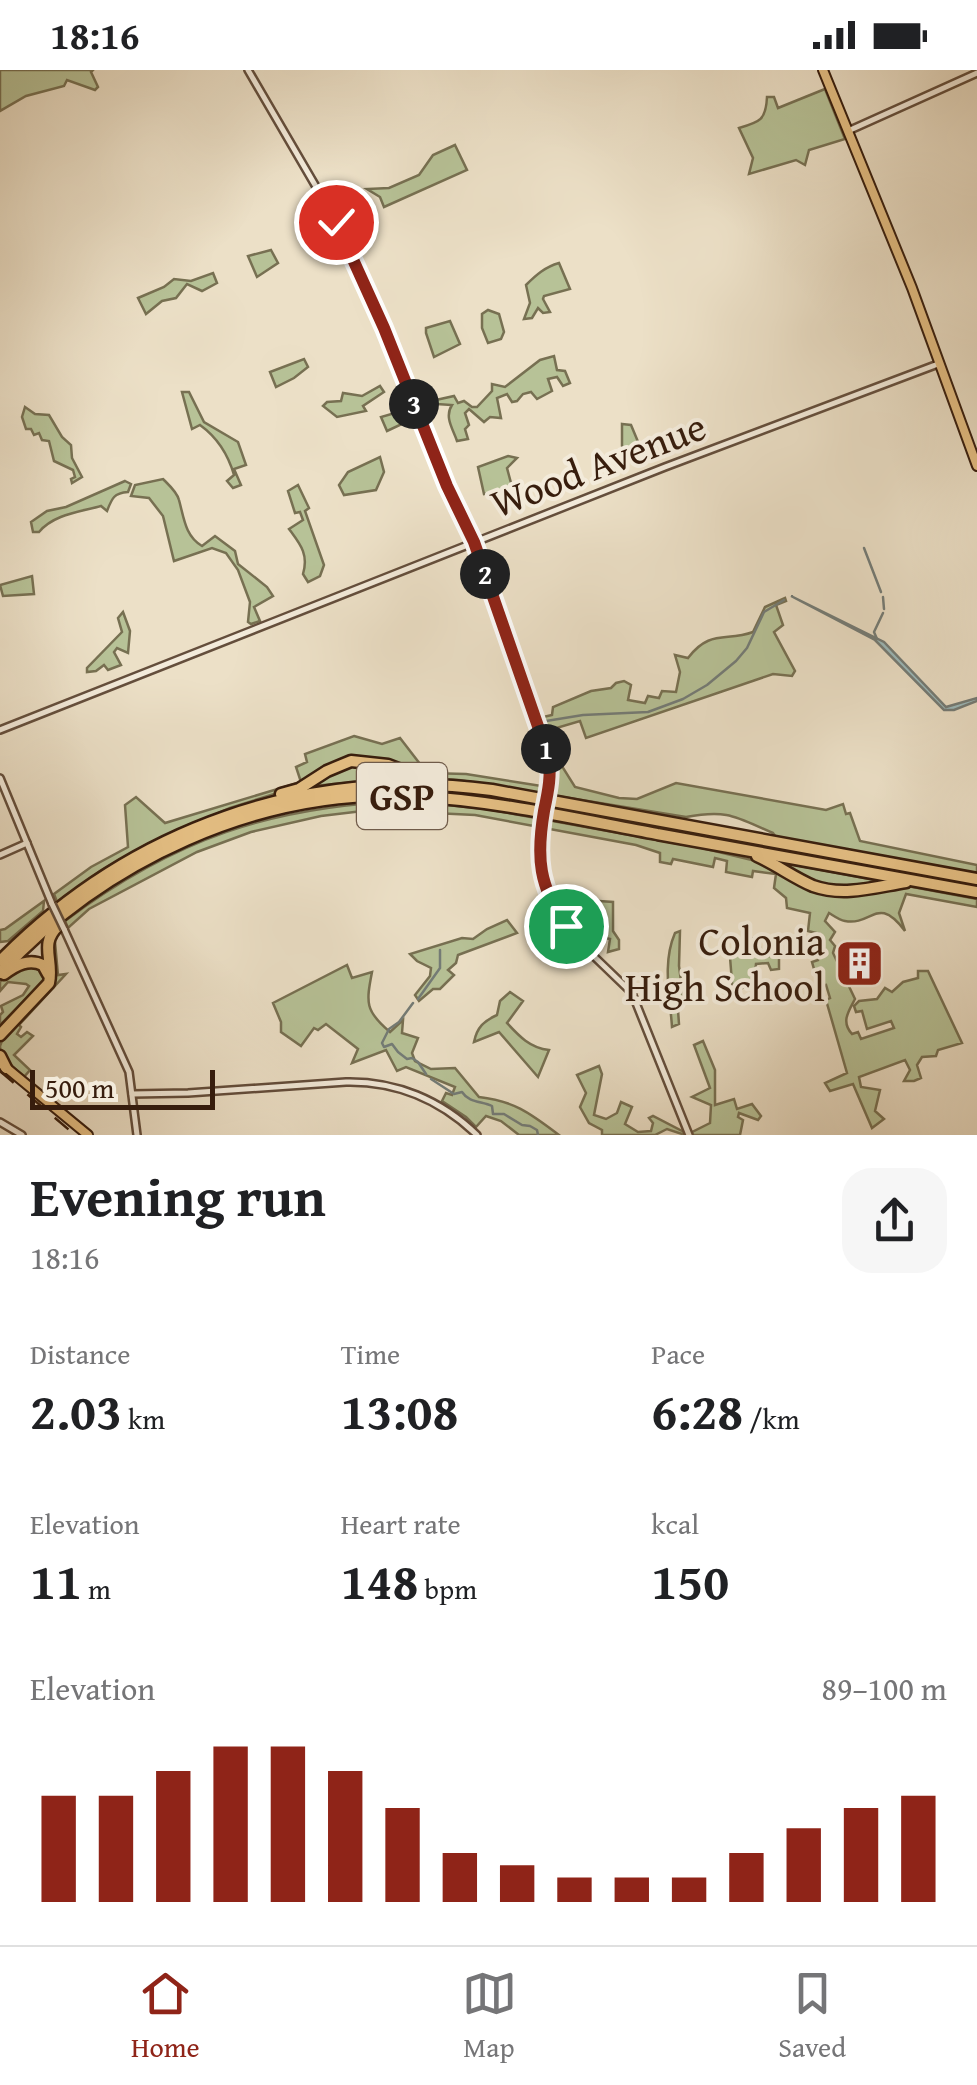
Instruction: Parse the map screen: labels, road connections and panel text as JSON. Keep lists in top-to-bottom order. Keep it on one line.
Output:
{"streets":{"highway":["GSP"],"street":["Wood Avenue"]},"places":{"building":["Colonia High School"]},"scale_bar":"500 m","page":{"status":"18:16","pins":["3","2","1"],"scale":"500 m","heading":["Evening run","18:16"],"stats":[["Distance","2.03 km"],["Time","13:08"],["Pace","6:28 /km"],["Elevation","11 m"],["Heart rate","148 bpm"],["kcal","150"]],"chart":["Elevation","89–100 m"],"tabs":["Home","Map","Saved"]}}
